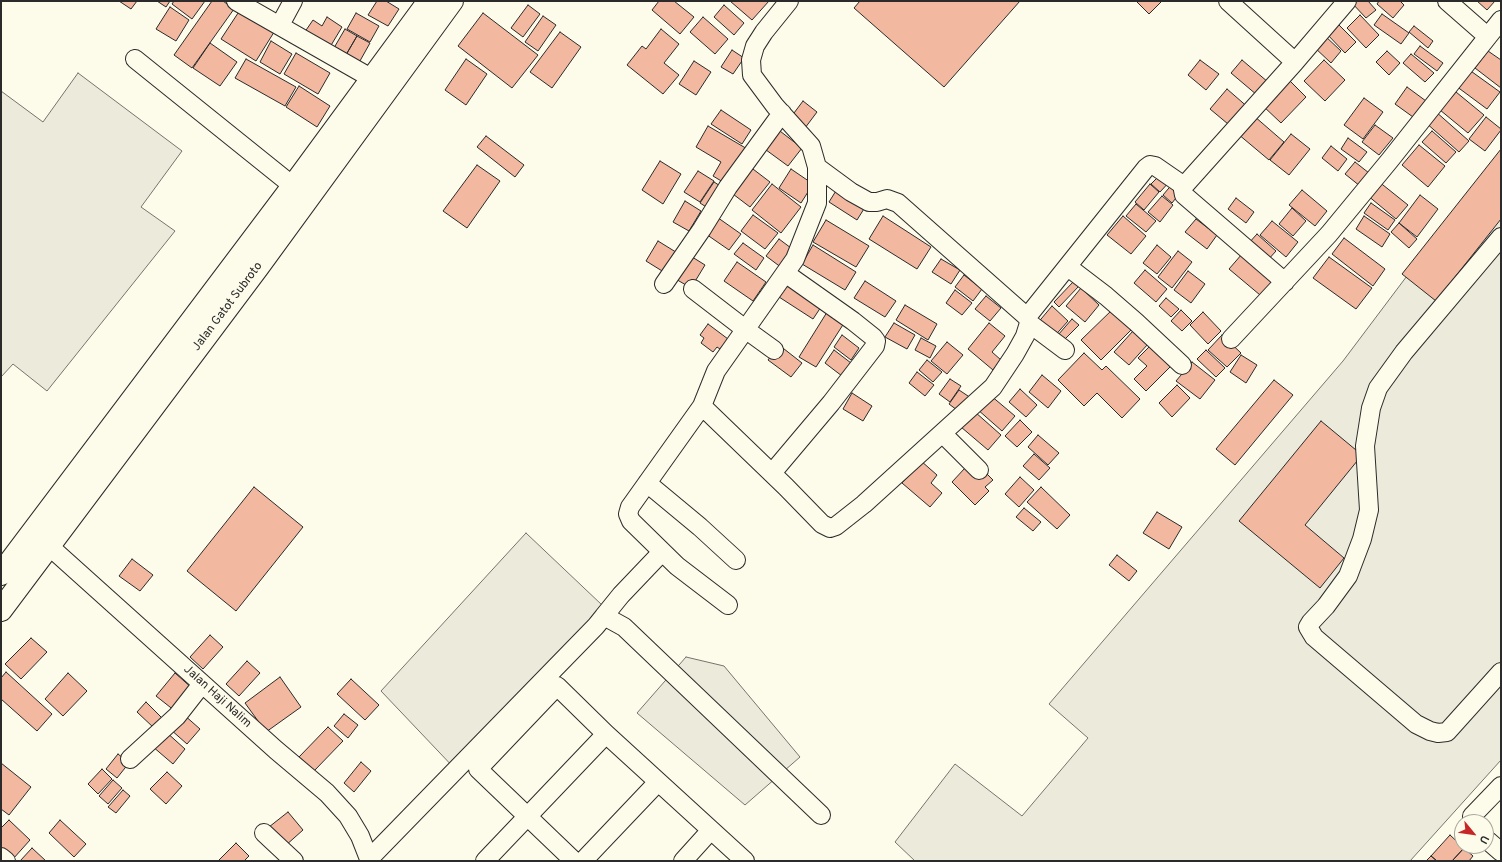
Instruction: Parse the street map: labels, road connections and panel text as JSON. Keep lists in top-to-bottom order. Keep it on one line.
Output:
{"streets":{"highway":["Jalan Gatot Subroto"],"street":["Jalan Haji Nalim"]},"crossings":[["Jalan Gatot Subroto","Jalan Haji Nalim"]],"north":"bottom right"}
